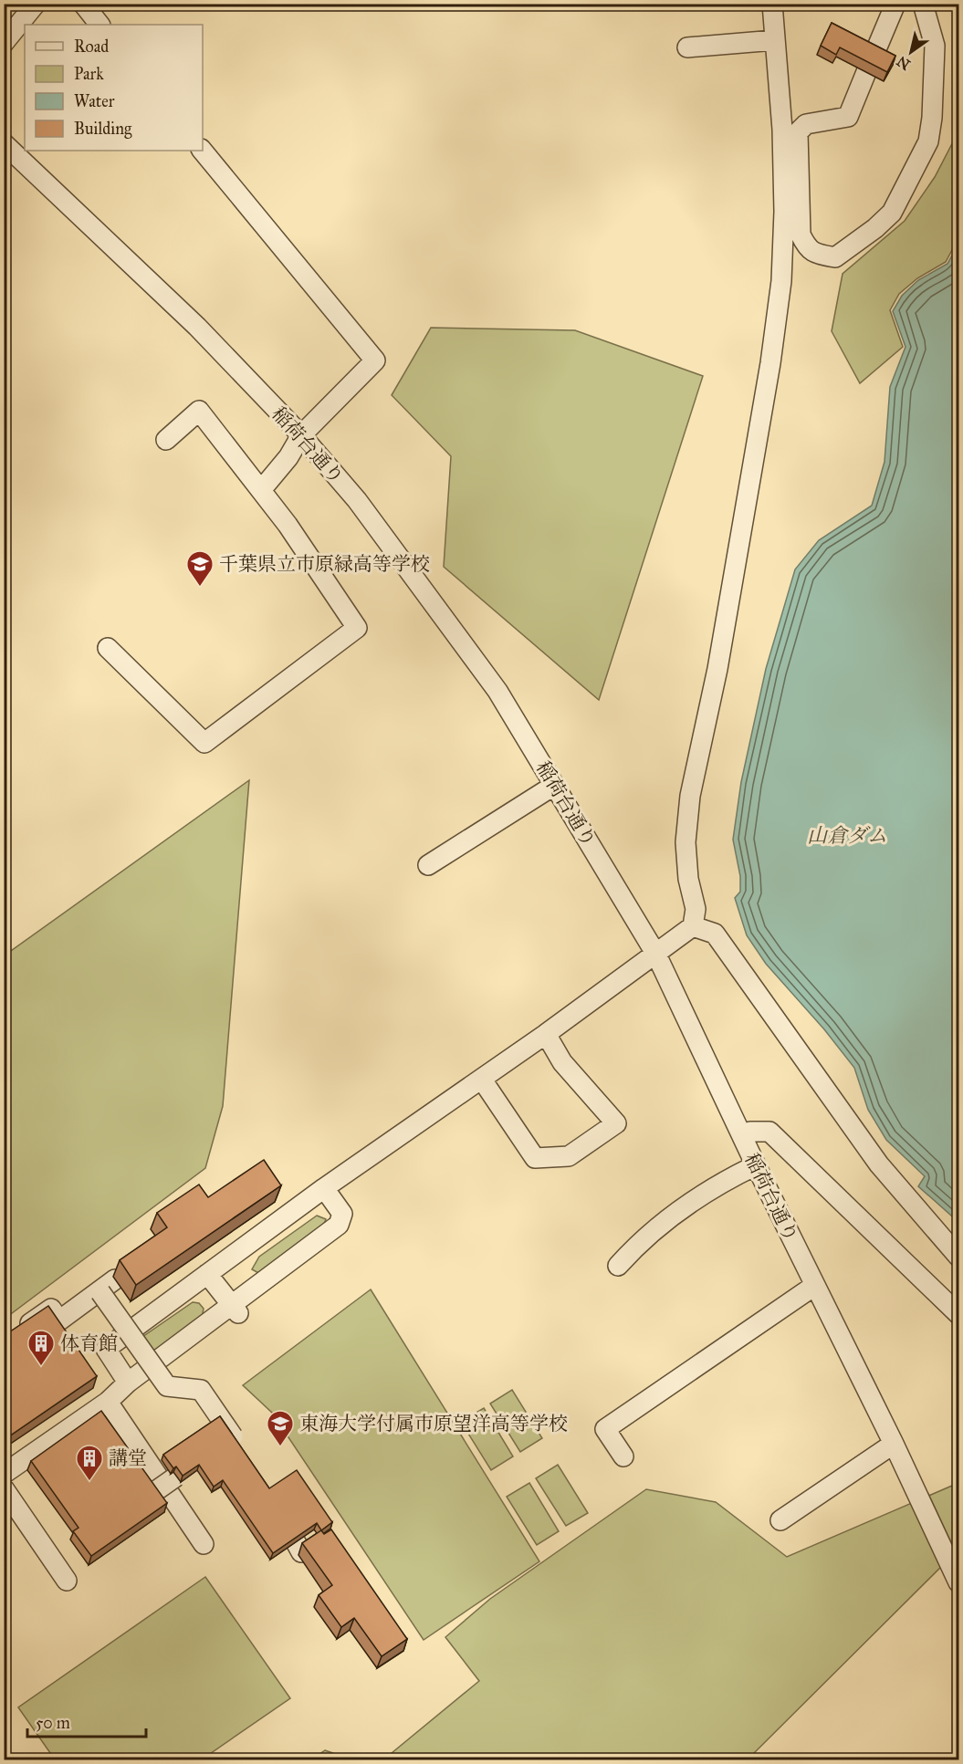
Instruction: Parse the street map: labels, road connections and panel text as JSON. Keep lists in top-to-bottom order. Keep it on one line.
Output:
{"streets":{"street":["稲荷台通り"]},"water":["山倉ダム"],"places":{"school or university":["千葉県立市原緑高等学校","東海大学付属市原望洋高等学校"],"building":["体育館","講堂"]},"legend":["Road","Park","Water","Building"],"scale_bar":"50 m","north":"bottom left"}
